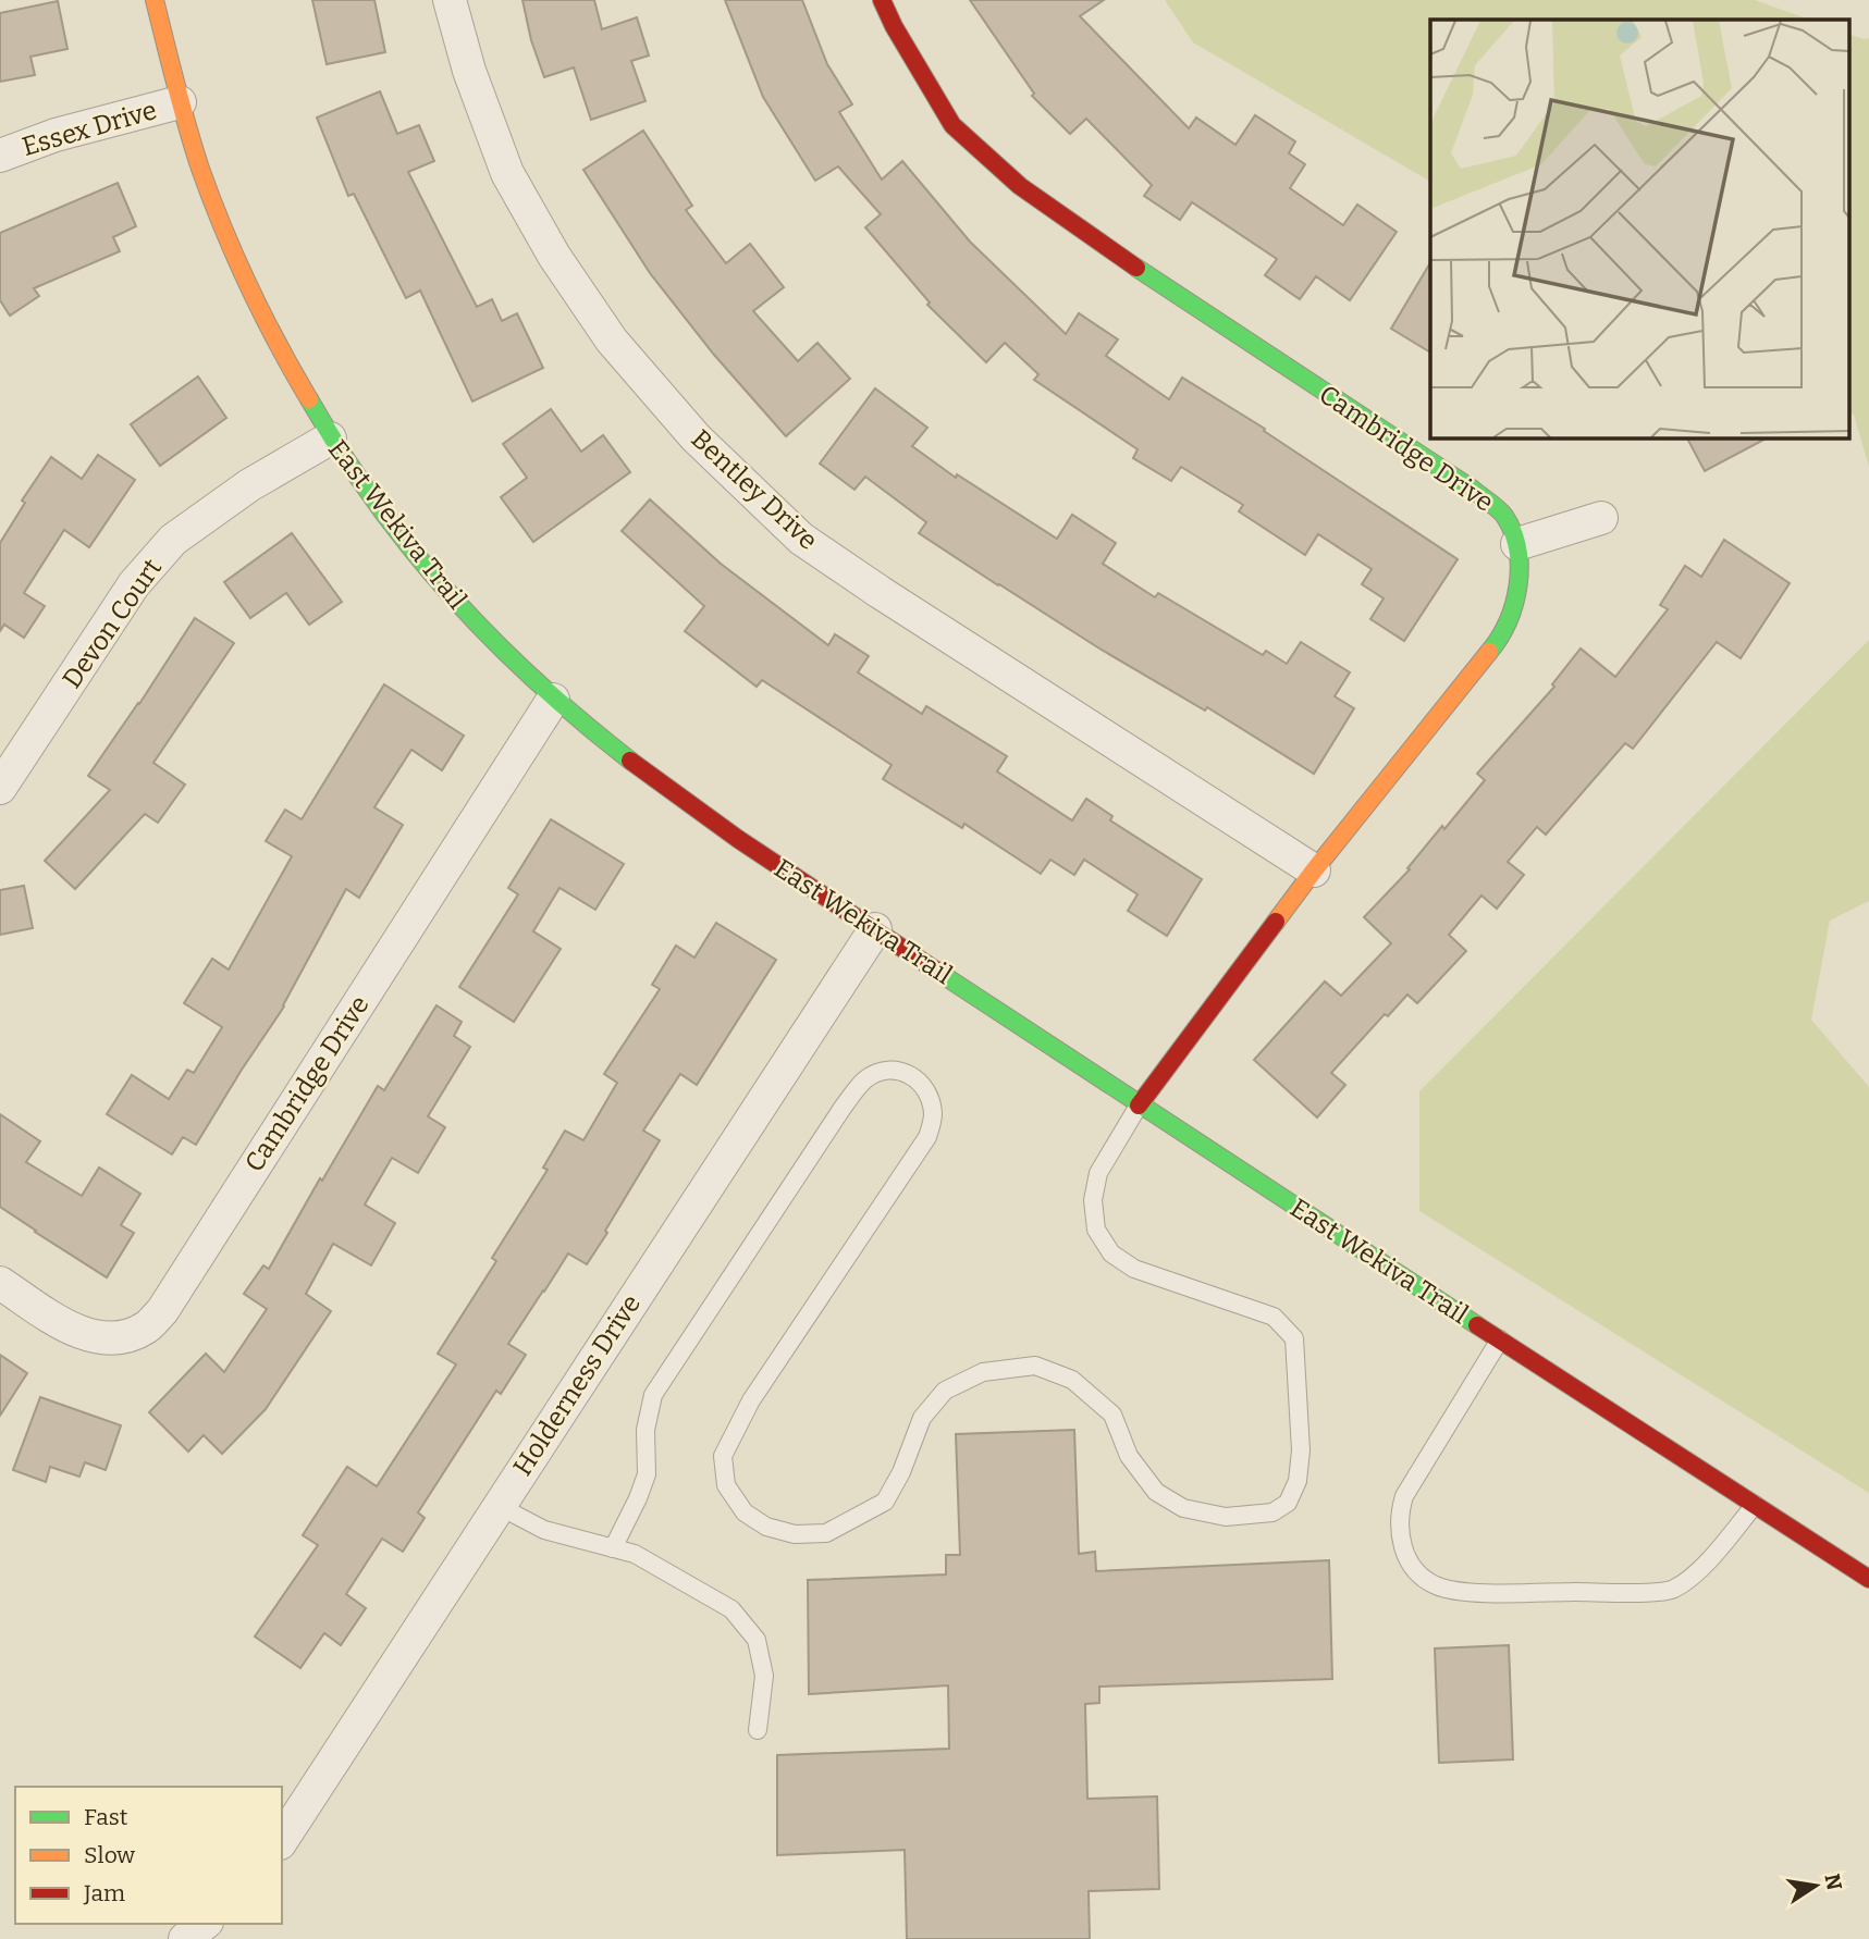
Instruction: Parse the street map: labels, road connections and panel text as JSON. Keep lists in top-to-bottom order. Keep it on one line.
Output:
{"streets":{"street":["Essex Drive","Cambridge Drive","Bentley Drive","East Wekiva Trail","Devon Court","Holderness Drive"]},"crossings":[["Essex Drive","East Wekiva Trail"],["Cambridge Drive","Bentley Drive"],["Cambridge Drive","East Wekiva Trail"],["East Wekiva Trail","Devon Court"],["East Wekiva Trail","Holderness Drive"]],"legend":["Fast","Slow","Jam"],"north":"right"}
